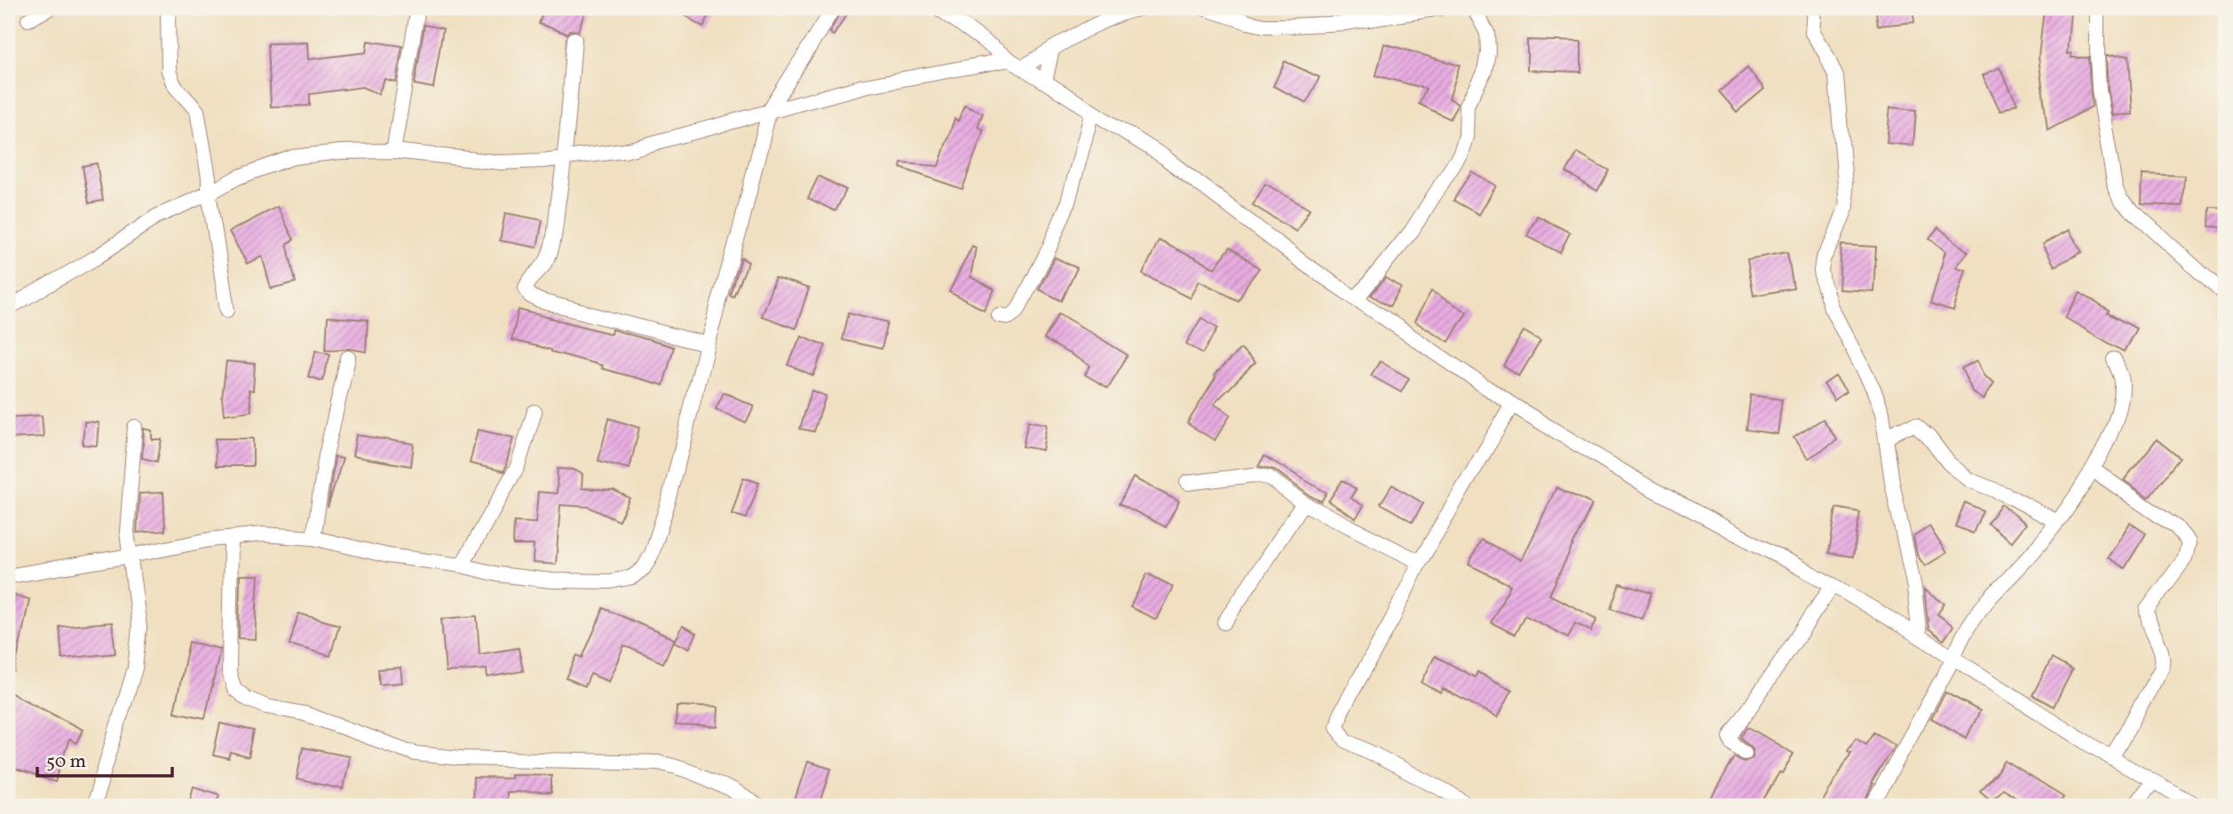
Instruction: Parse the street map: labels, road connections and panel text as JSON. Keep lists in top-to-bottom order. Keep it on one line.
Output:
{"scale_bar":"50 m"}
